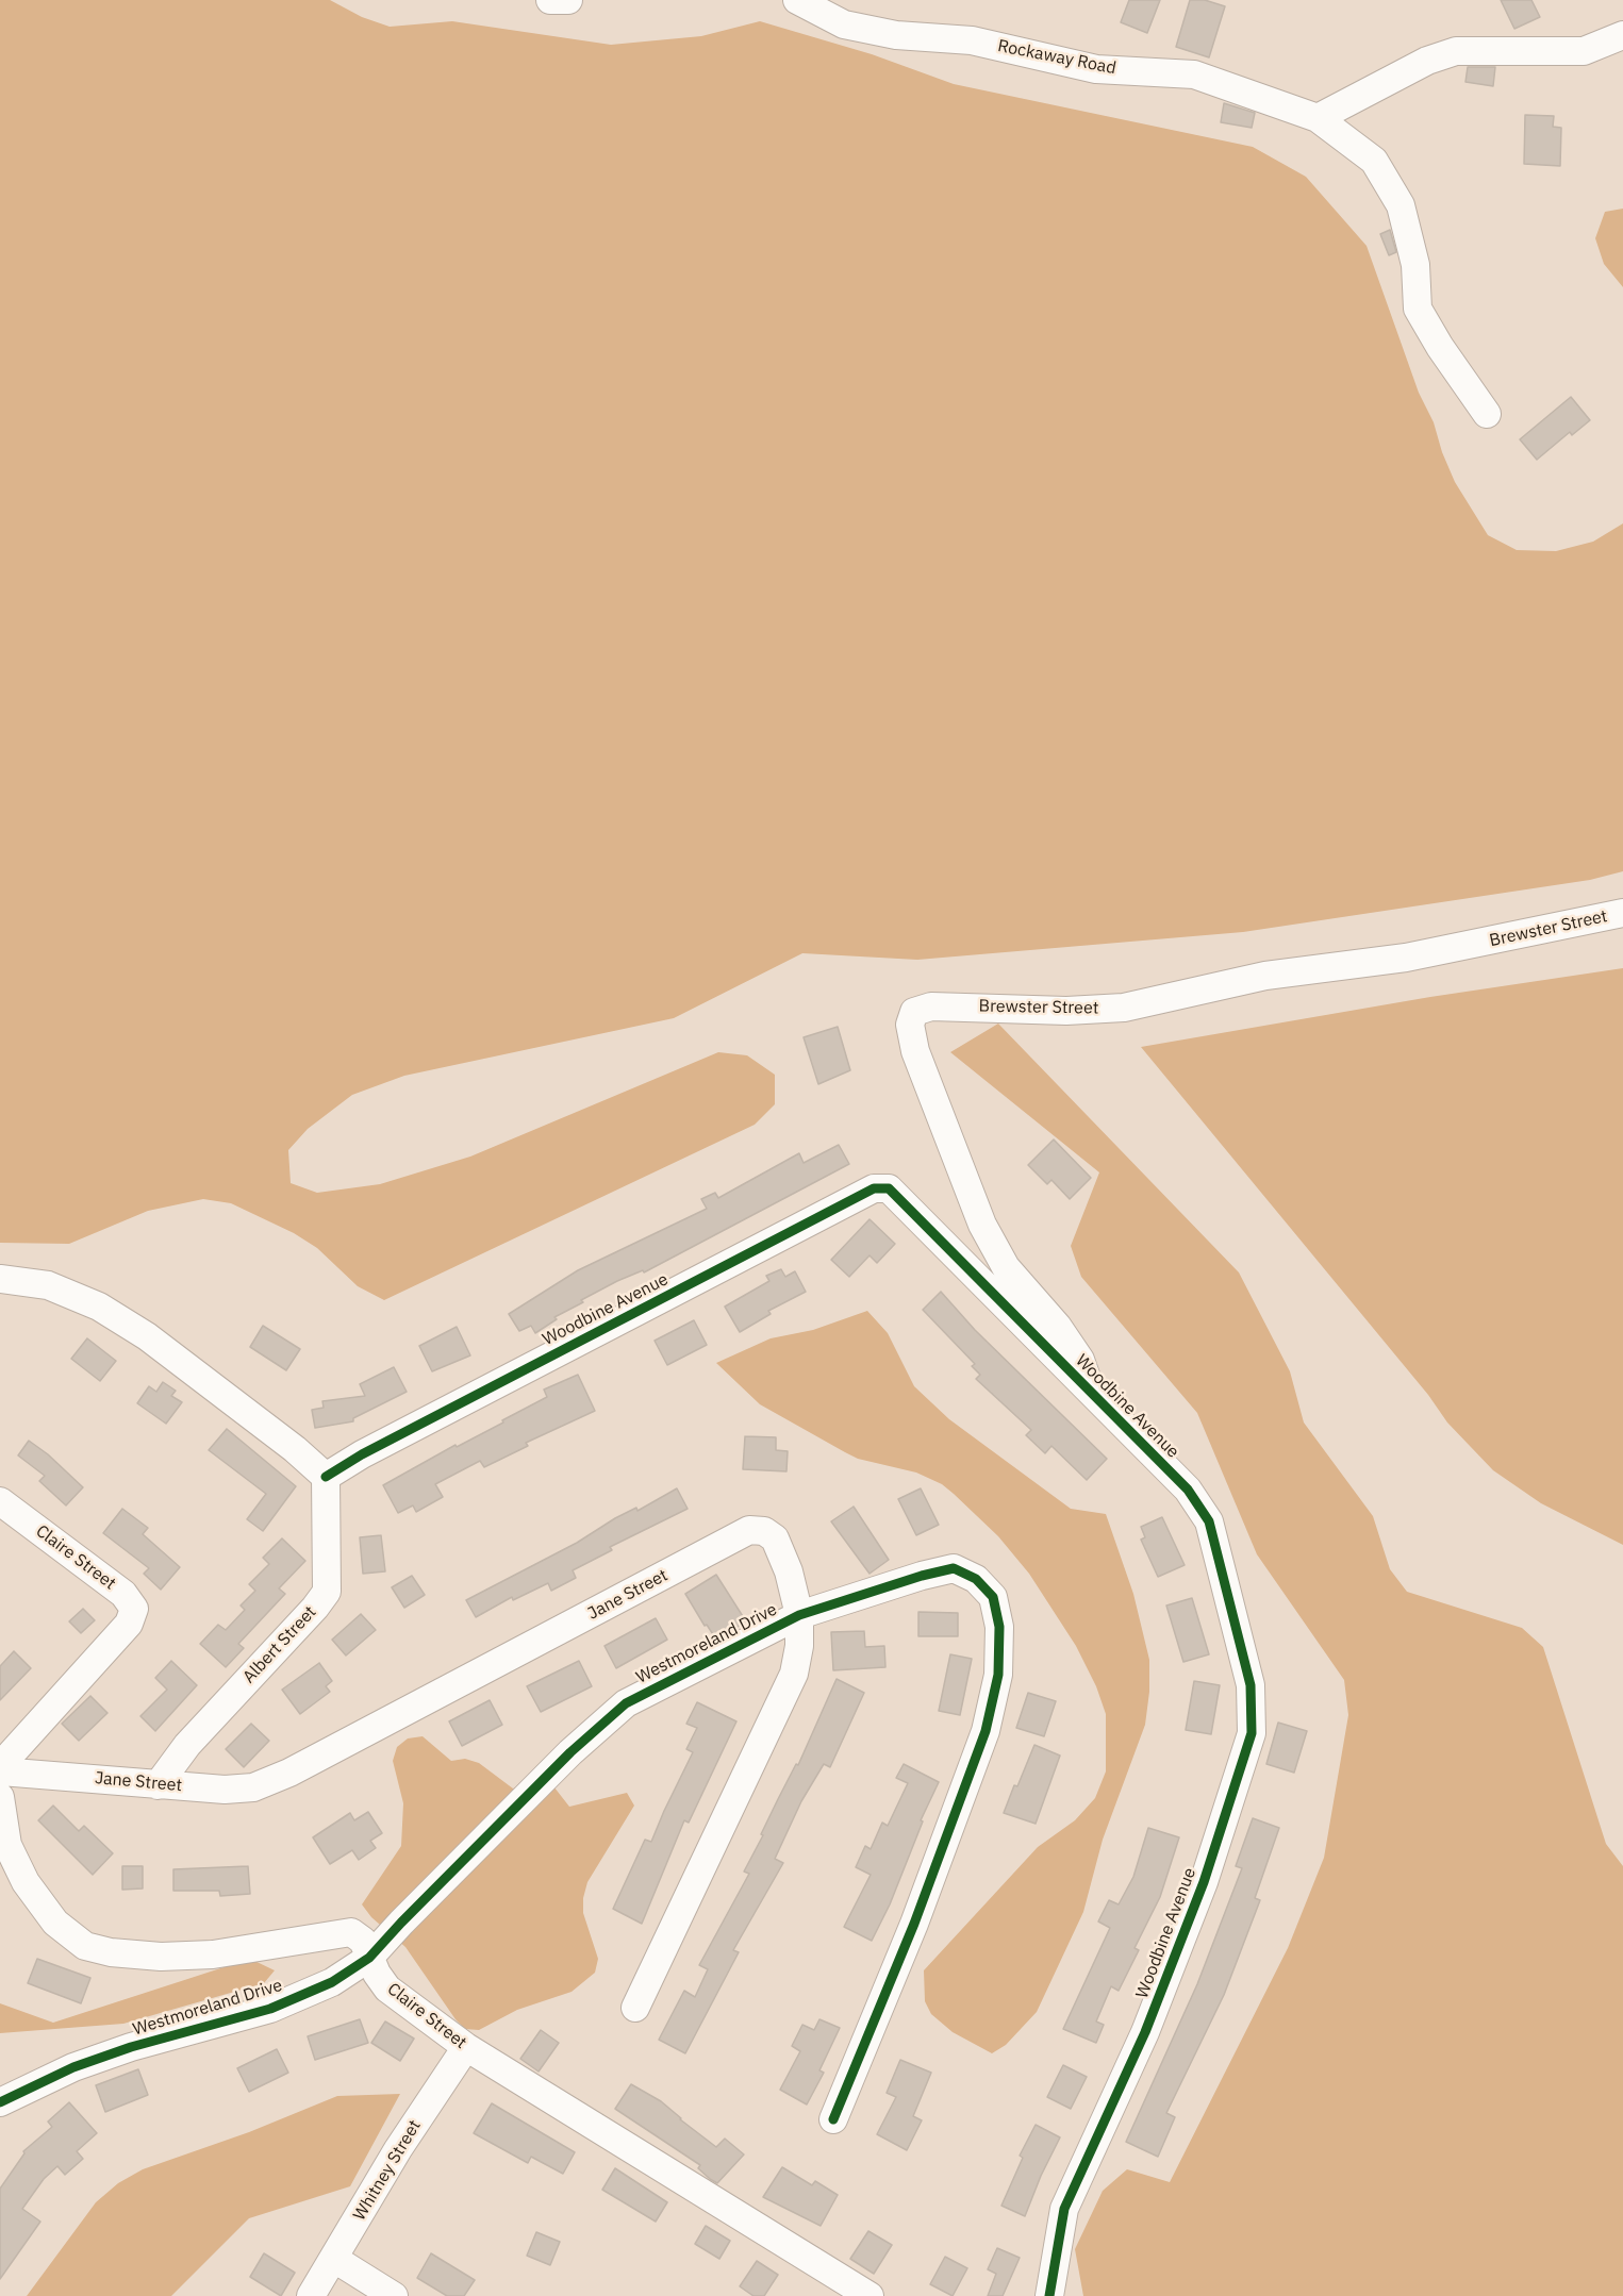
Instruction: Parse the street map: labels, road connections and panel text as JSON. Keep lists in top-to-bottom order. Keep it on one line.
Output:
{"streets":{"street":["Rockaway Road","Brewster Street","Woodbine Avenue","Claire Street","Jane Street","Westmoreland Drive","Albert Street","Whitney Street"]},"crossings":[["Brewster Street","Woodbine Avenue"],["Woodbine Avenue","Albert Street"],["Claire Street","Westmoreland Drive"],["Claire Street","Whitney Street"],["Jane Street","Westmoreland Drive"],["Jane Street","Albert Street"]]}
